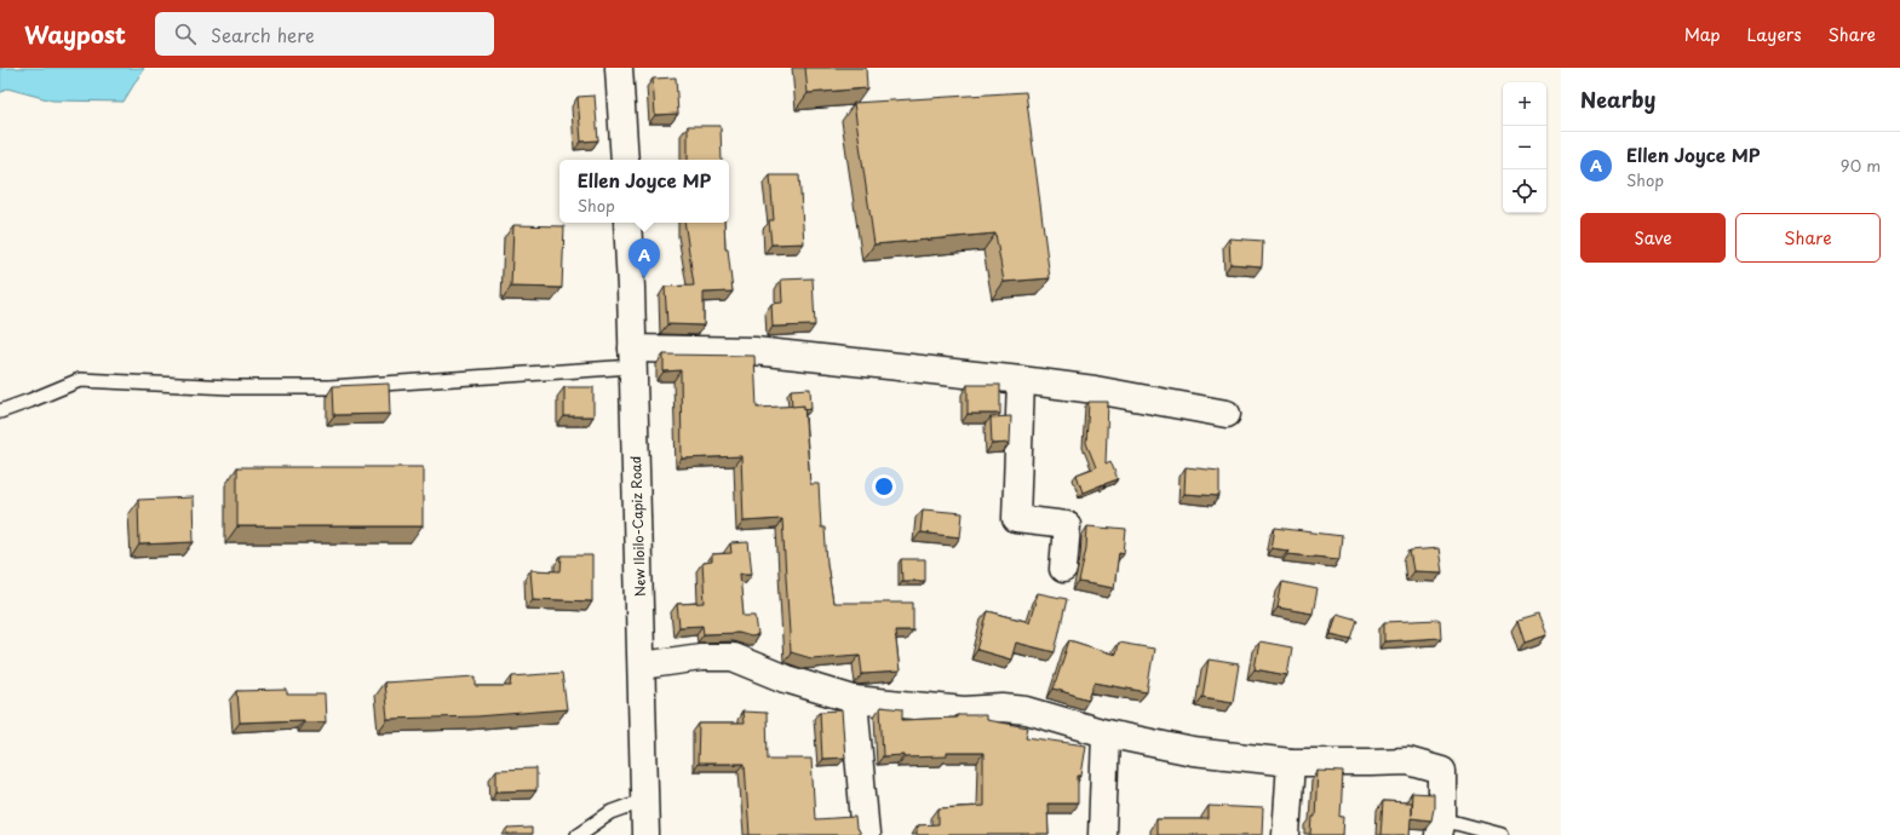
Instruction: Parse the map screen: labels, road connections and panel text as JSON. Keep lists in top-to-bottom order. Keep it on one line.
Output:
{"streets":{"main road":["New Iloilo-Capiz Road"]},"page":{"header":"Waypost","search":"Search here","nav":["Map","Layers","Share"],"heading":"Nearby","map_buttons":["+","−"],"list":[{"mark":"A","name":"Ellen Joyce MP","note":"Shop","value":"90 m"}],"popup":["Ellen Joyce MP","Shop"],"buttons":["Save","Share"],"pins":"A"}}
